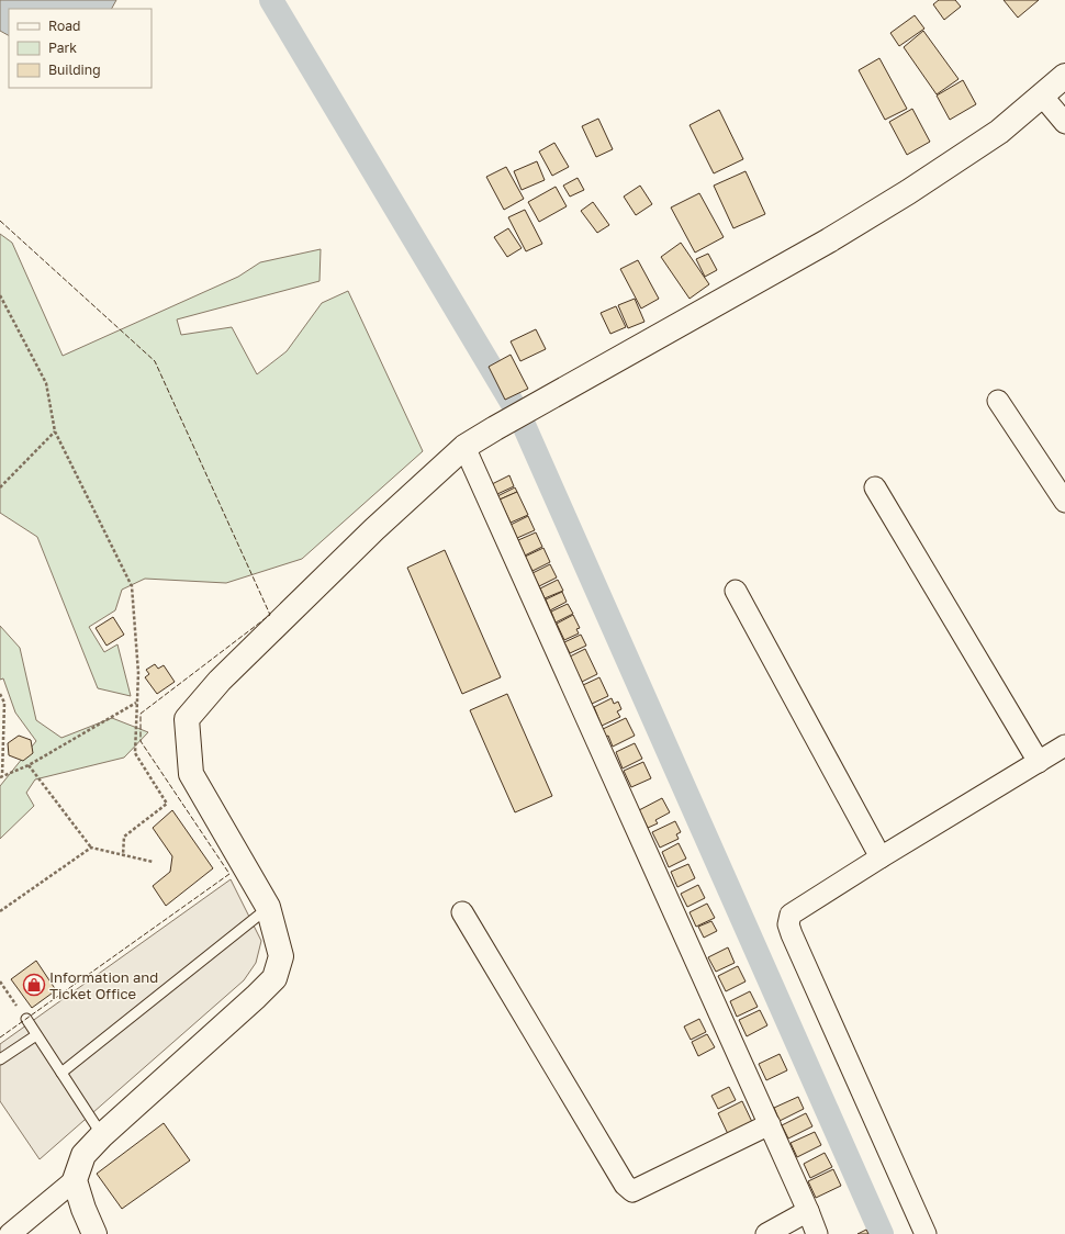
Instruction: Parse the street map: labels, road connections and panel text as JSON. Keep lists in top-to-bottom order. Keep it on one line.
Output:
{"places":{"shop":["Information and Ticket Office"]},"legend":["Road","Park","Building"]}
